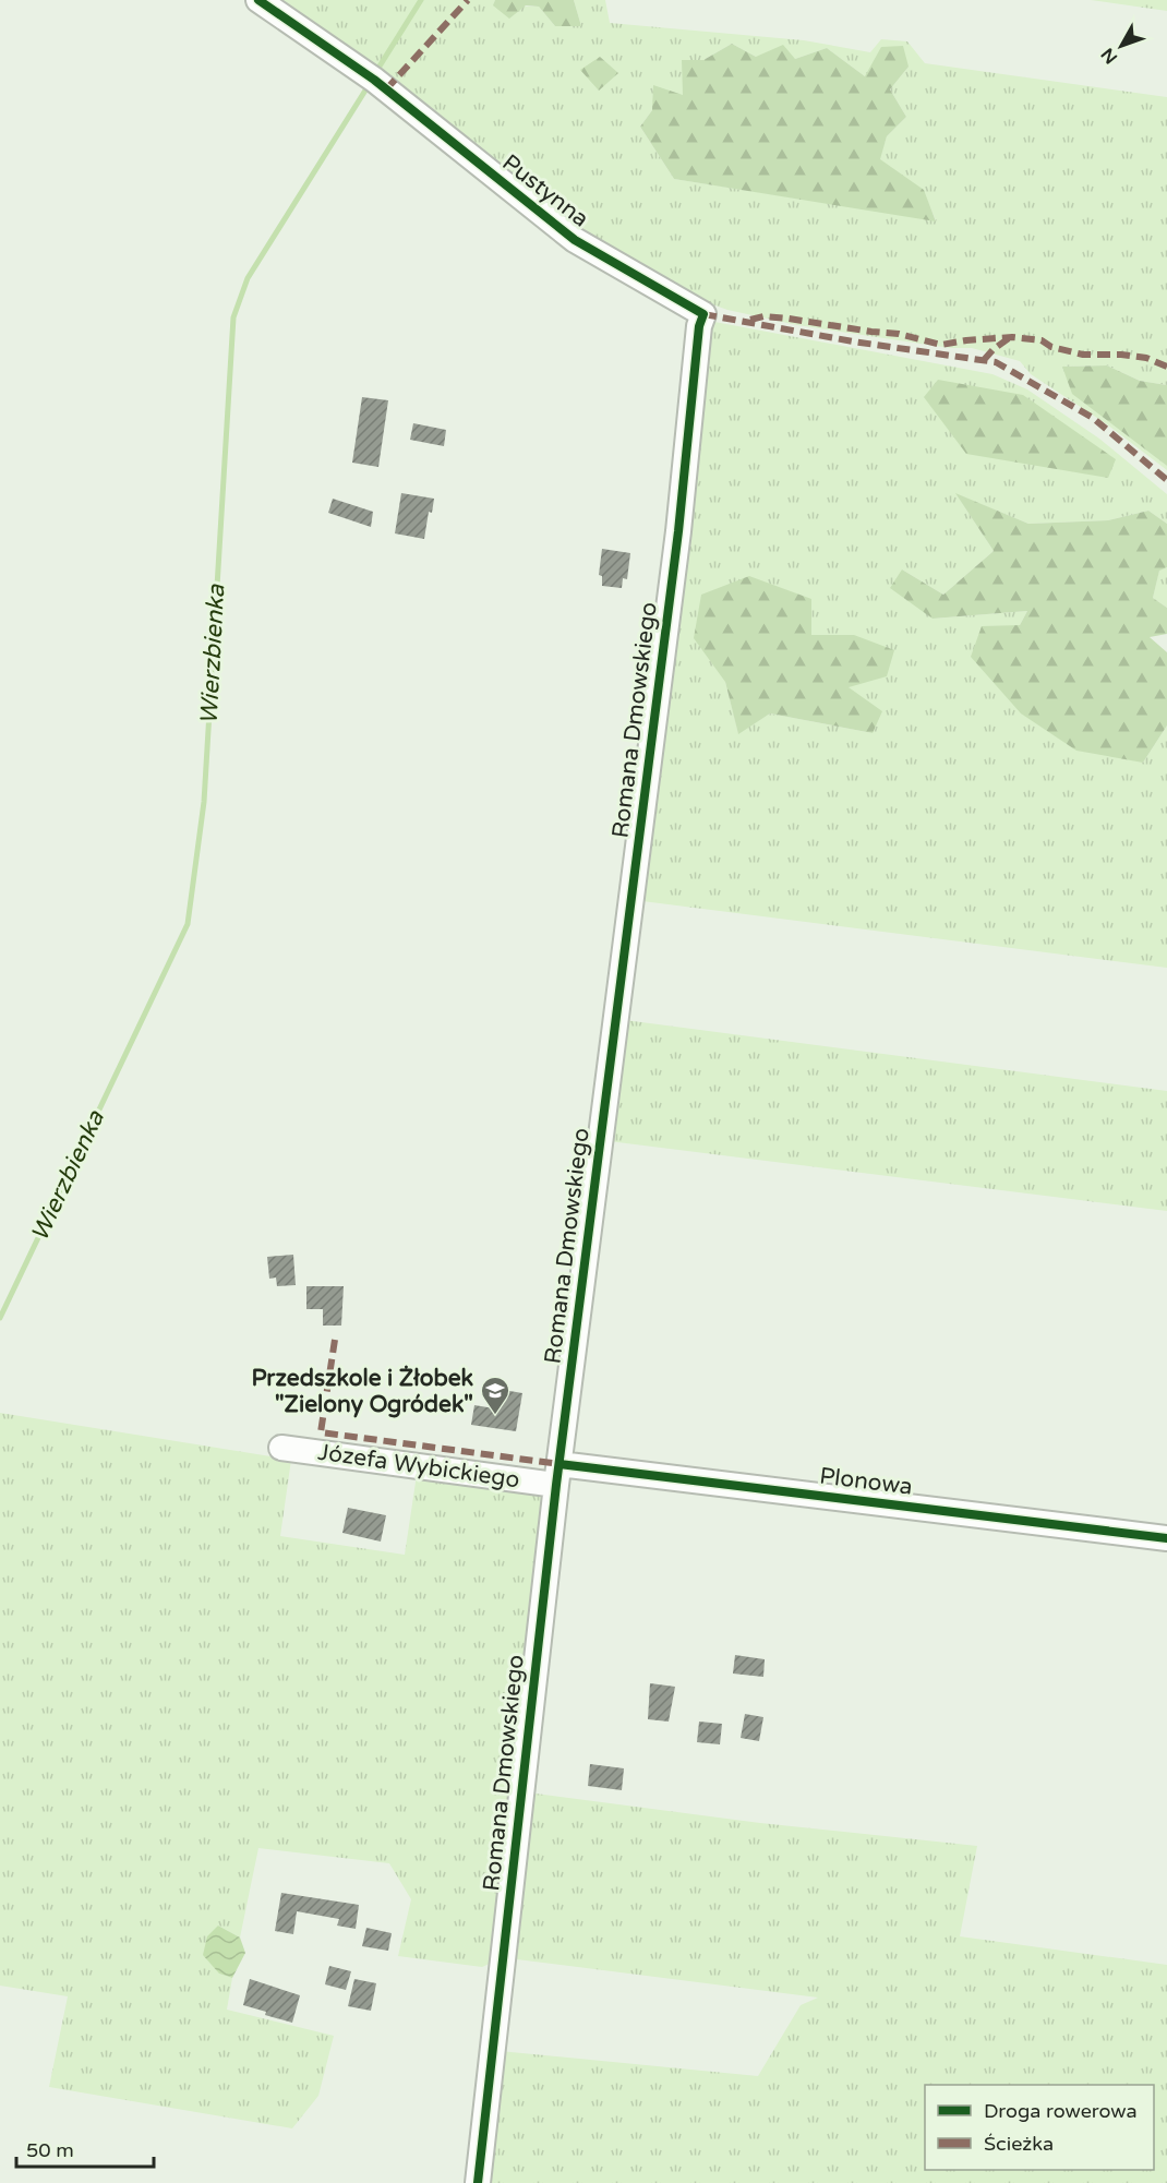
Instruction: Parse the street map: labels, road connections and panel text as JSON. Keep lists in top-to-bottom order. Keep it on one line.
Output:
{"streets":{"street":["Pustynna","Romana Dmowskiego","Józefa Wybickiego","Plonowa"]},"crossings":[["Pustynna","Romana Dmowskiego"],["Romana Dmowskiego","Józefa Wybickiego"],["Romana Dmowskiego","Plonowa"],["Józefa Wybickiego","Plonowa"]],"water":["Wierzbienka"],"places":{"school or university":["Przedszkole i Żłobek \"Zielony Ogródek\""]},"legend":["Droga rowerowa","Ścieżka"],"scale_bar":"50 m","north":"bottom left"}
